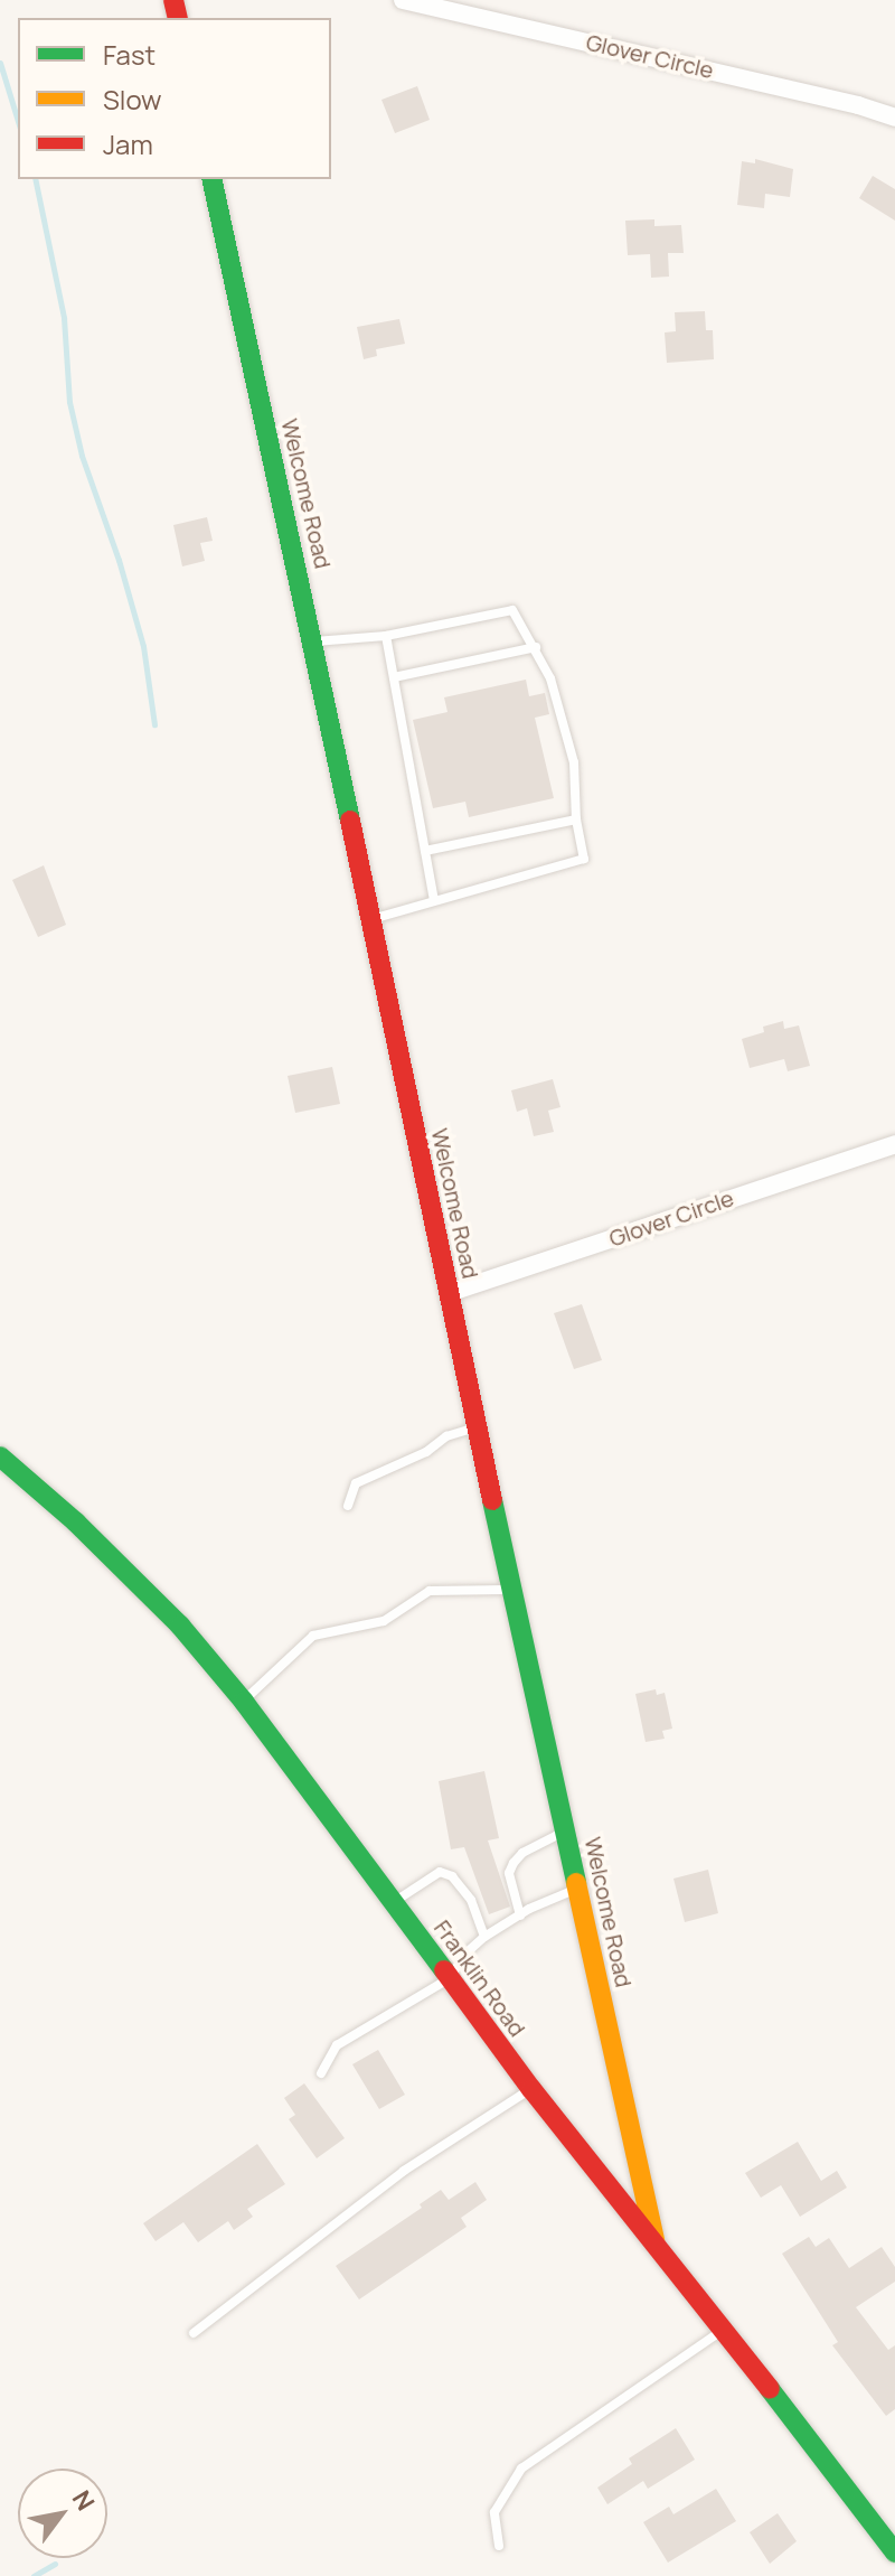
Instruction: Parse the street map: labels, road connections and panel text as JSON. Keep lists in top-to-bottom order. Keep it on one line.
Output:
{"streets":{"street":["Glover Circle","Welcome Road","Franklin Road"]},"crossings":[["Glover Circle","Welcome Road"],["Welcome Road","Franklin Road"]],"legend":["Fast","Slow","Jam"],"north":"top right"}
